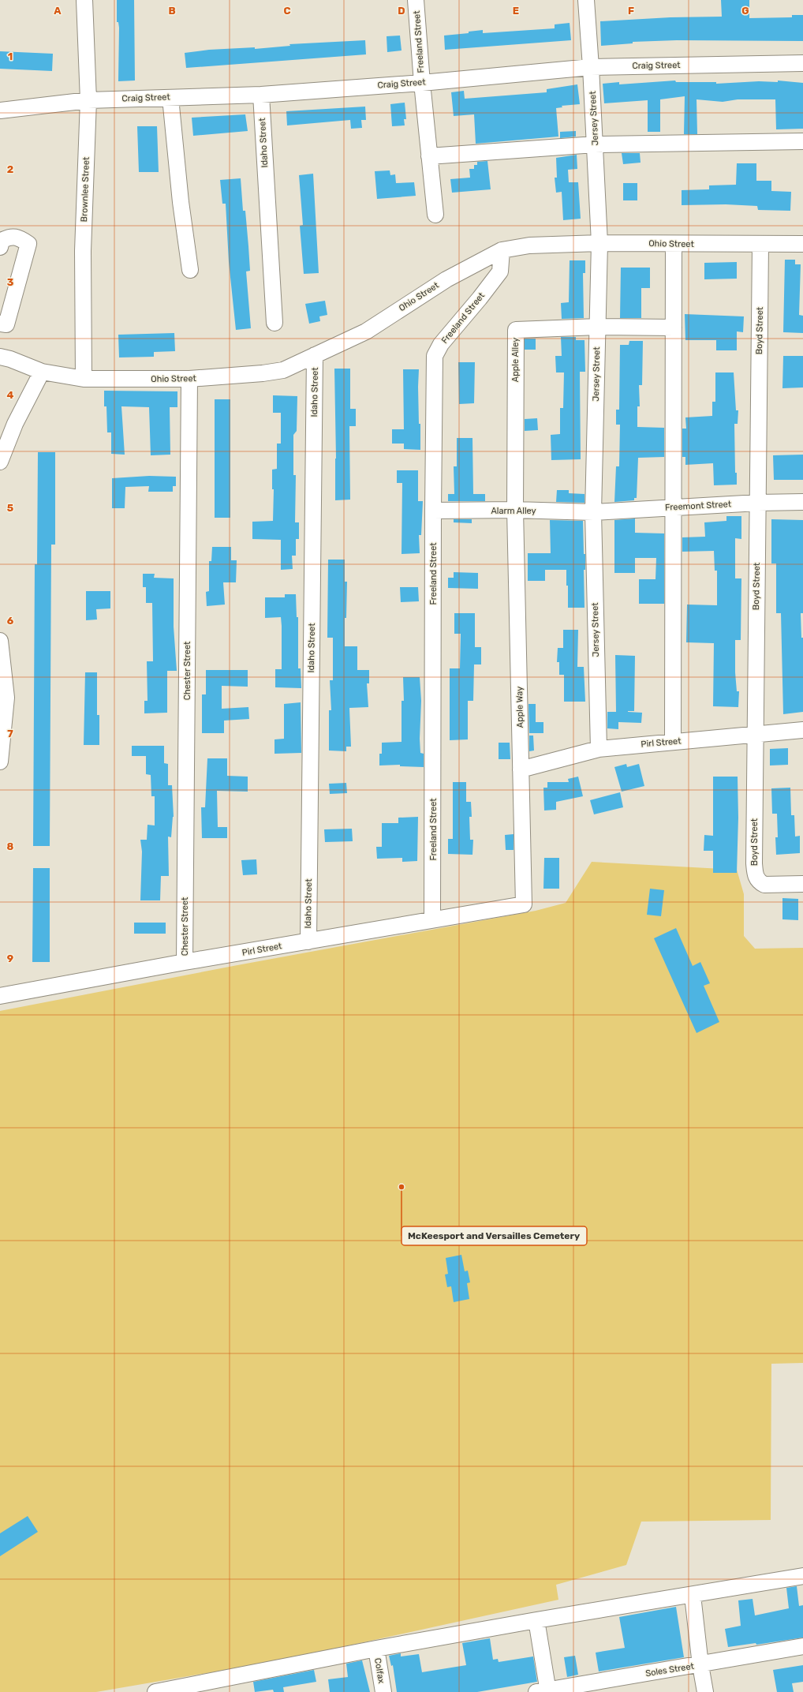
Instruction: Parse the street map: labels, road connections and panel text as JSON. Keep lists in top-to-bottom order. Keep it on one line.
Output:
{"streets":{"street":["Freeland Street","Craig Street","Jersey Street","Idaho Street","Brownlee Street","Ohio Street","Boyd Street","Apple Alley","Freemont Street","Alarm Alley","Chester Street","Apple Way","Pirl Street","Soles Street","Colfax"]},"crossings":[["Freeland Street","Craig Street"],["Freeland Street","Ohio Street"],["Freeland Street","Alarm Alley"],["Freeland Street","Pirl Street"],["Craig Street","Jersey Street"],["Craig Street","Idaho Street"],["Craig Street","Brownlee Street"],["Jersey Street","Ohio Street"],["Jersey Street","Apple Alley"],["Jersey Street","Freemont Street"],["Jersey Street","Alarm Alley"],["Jersey Street","Pirl Street"],["Idaho Street","Ohio Street"],["Idaho Street","Pirl Street"],["Brownlee Street","Ohio Street"],["Ohio Street","Boyd Street"],["Ohio Street","Chester Street"],["Boyd Street","Freemont Street"],["Boyd Street","Pirl Street"],["Apple Alley","Alarm Alley"],["Apple Alley","Apple Way"],["Freemont Street","Alarm Alley"],["Alarm Alley","Apple Way"],["Chester Street","Pirl Street"],["Apple Way","Pirl Street"]],"places":["McKeesport and Versailles Cemetery"],"grid":{"columns":["A","B","C","D","E","F","G"],"rows":["1","2","3","4","5","6","7","8","9"]}}
